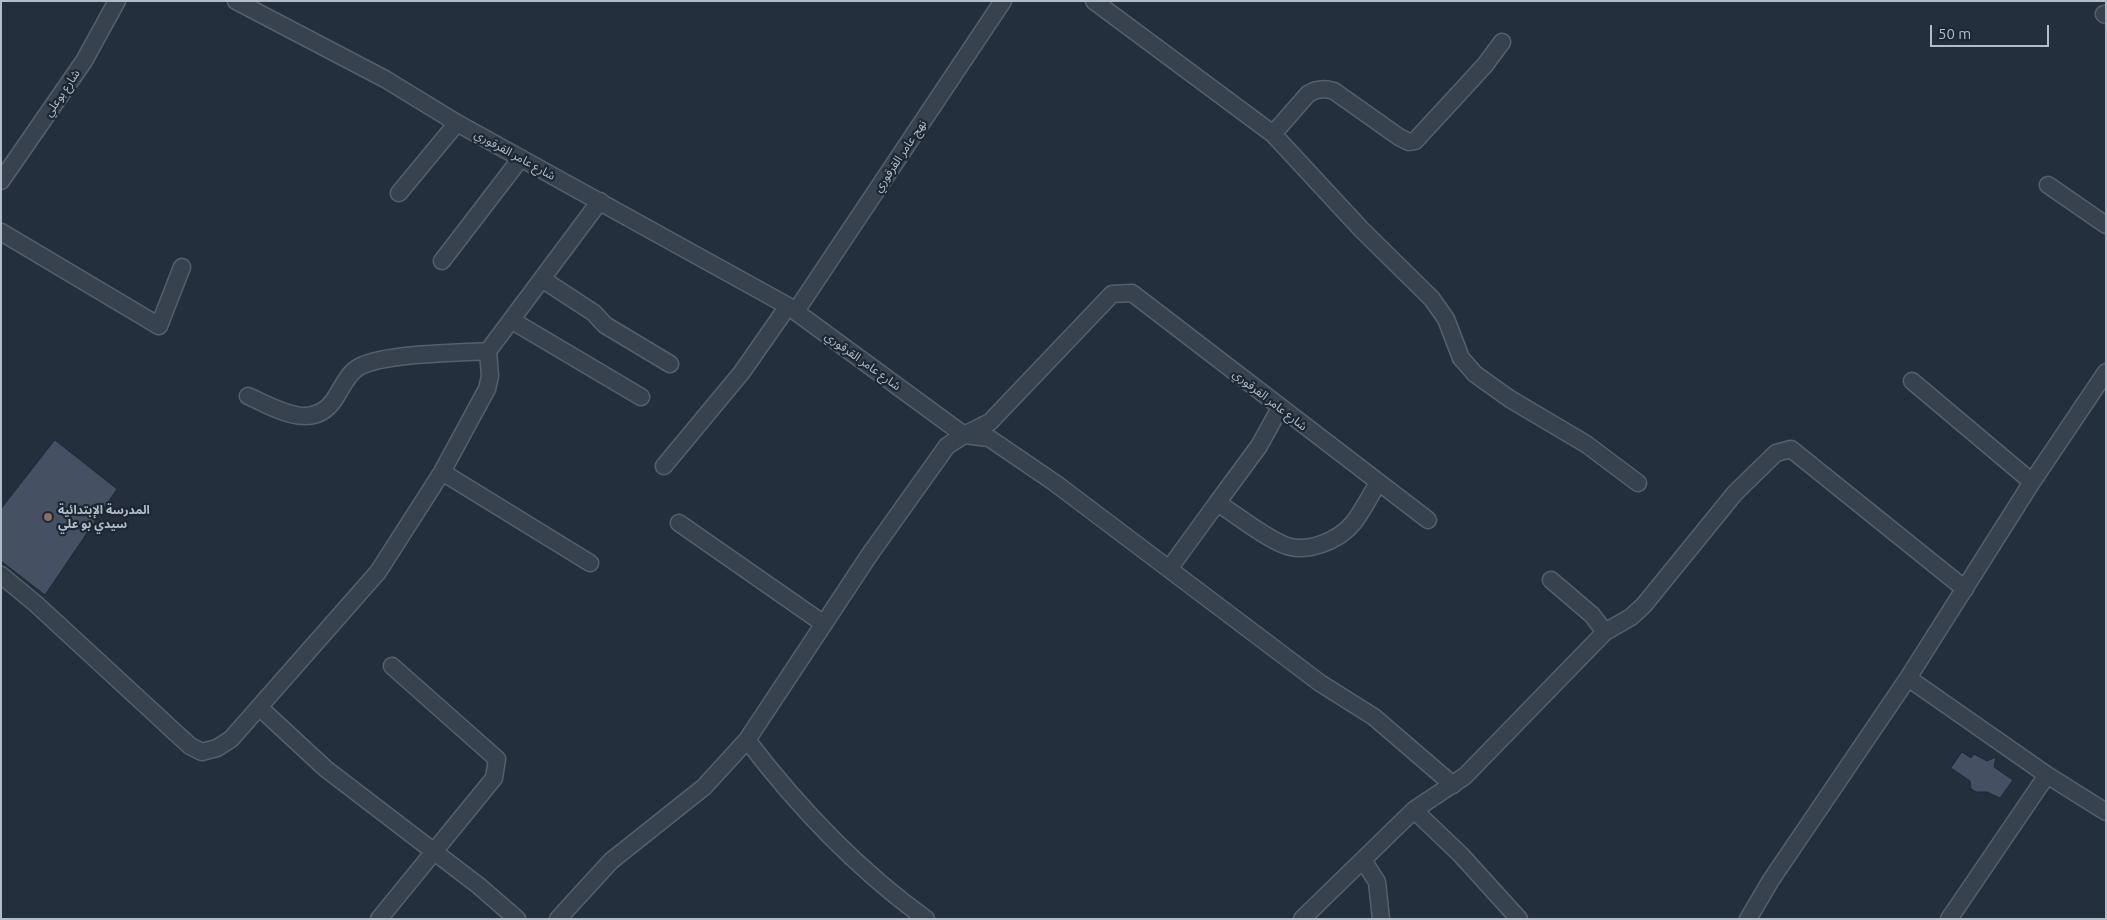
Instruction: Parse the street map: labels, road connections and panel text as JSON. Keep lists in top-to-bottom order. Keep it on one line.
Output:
{"streets":{"street":["شارع بوعلي","شارع عامر القرقوري","نهج عامر القرقوري"]},"crossings":[["شارع عامر القرقوري","نهج عامر القرقوري"]],"places":["المدرسة الإبتدائية سيدي بو علي"],"scale_bar":"50 m"}
